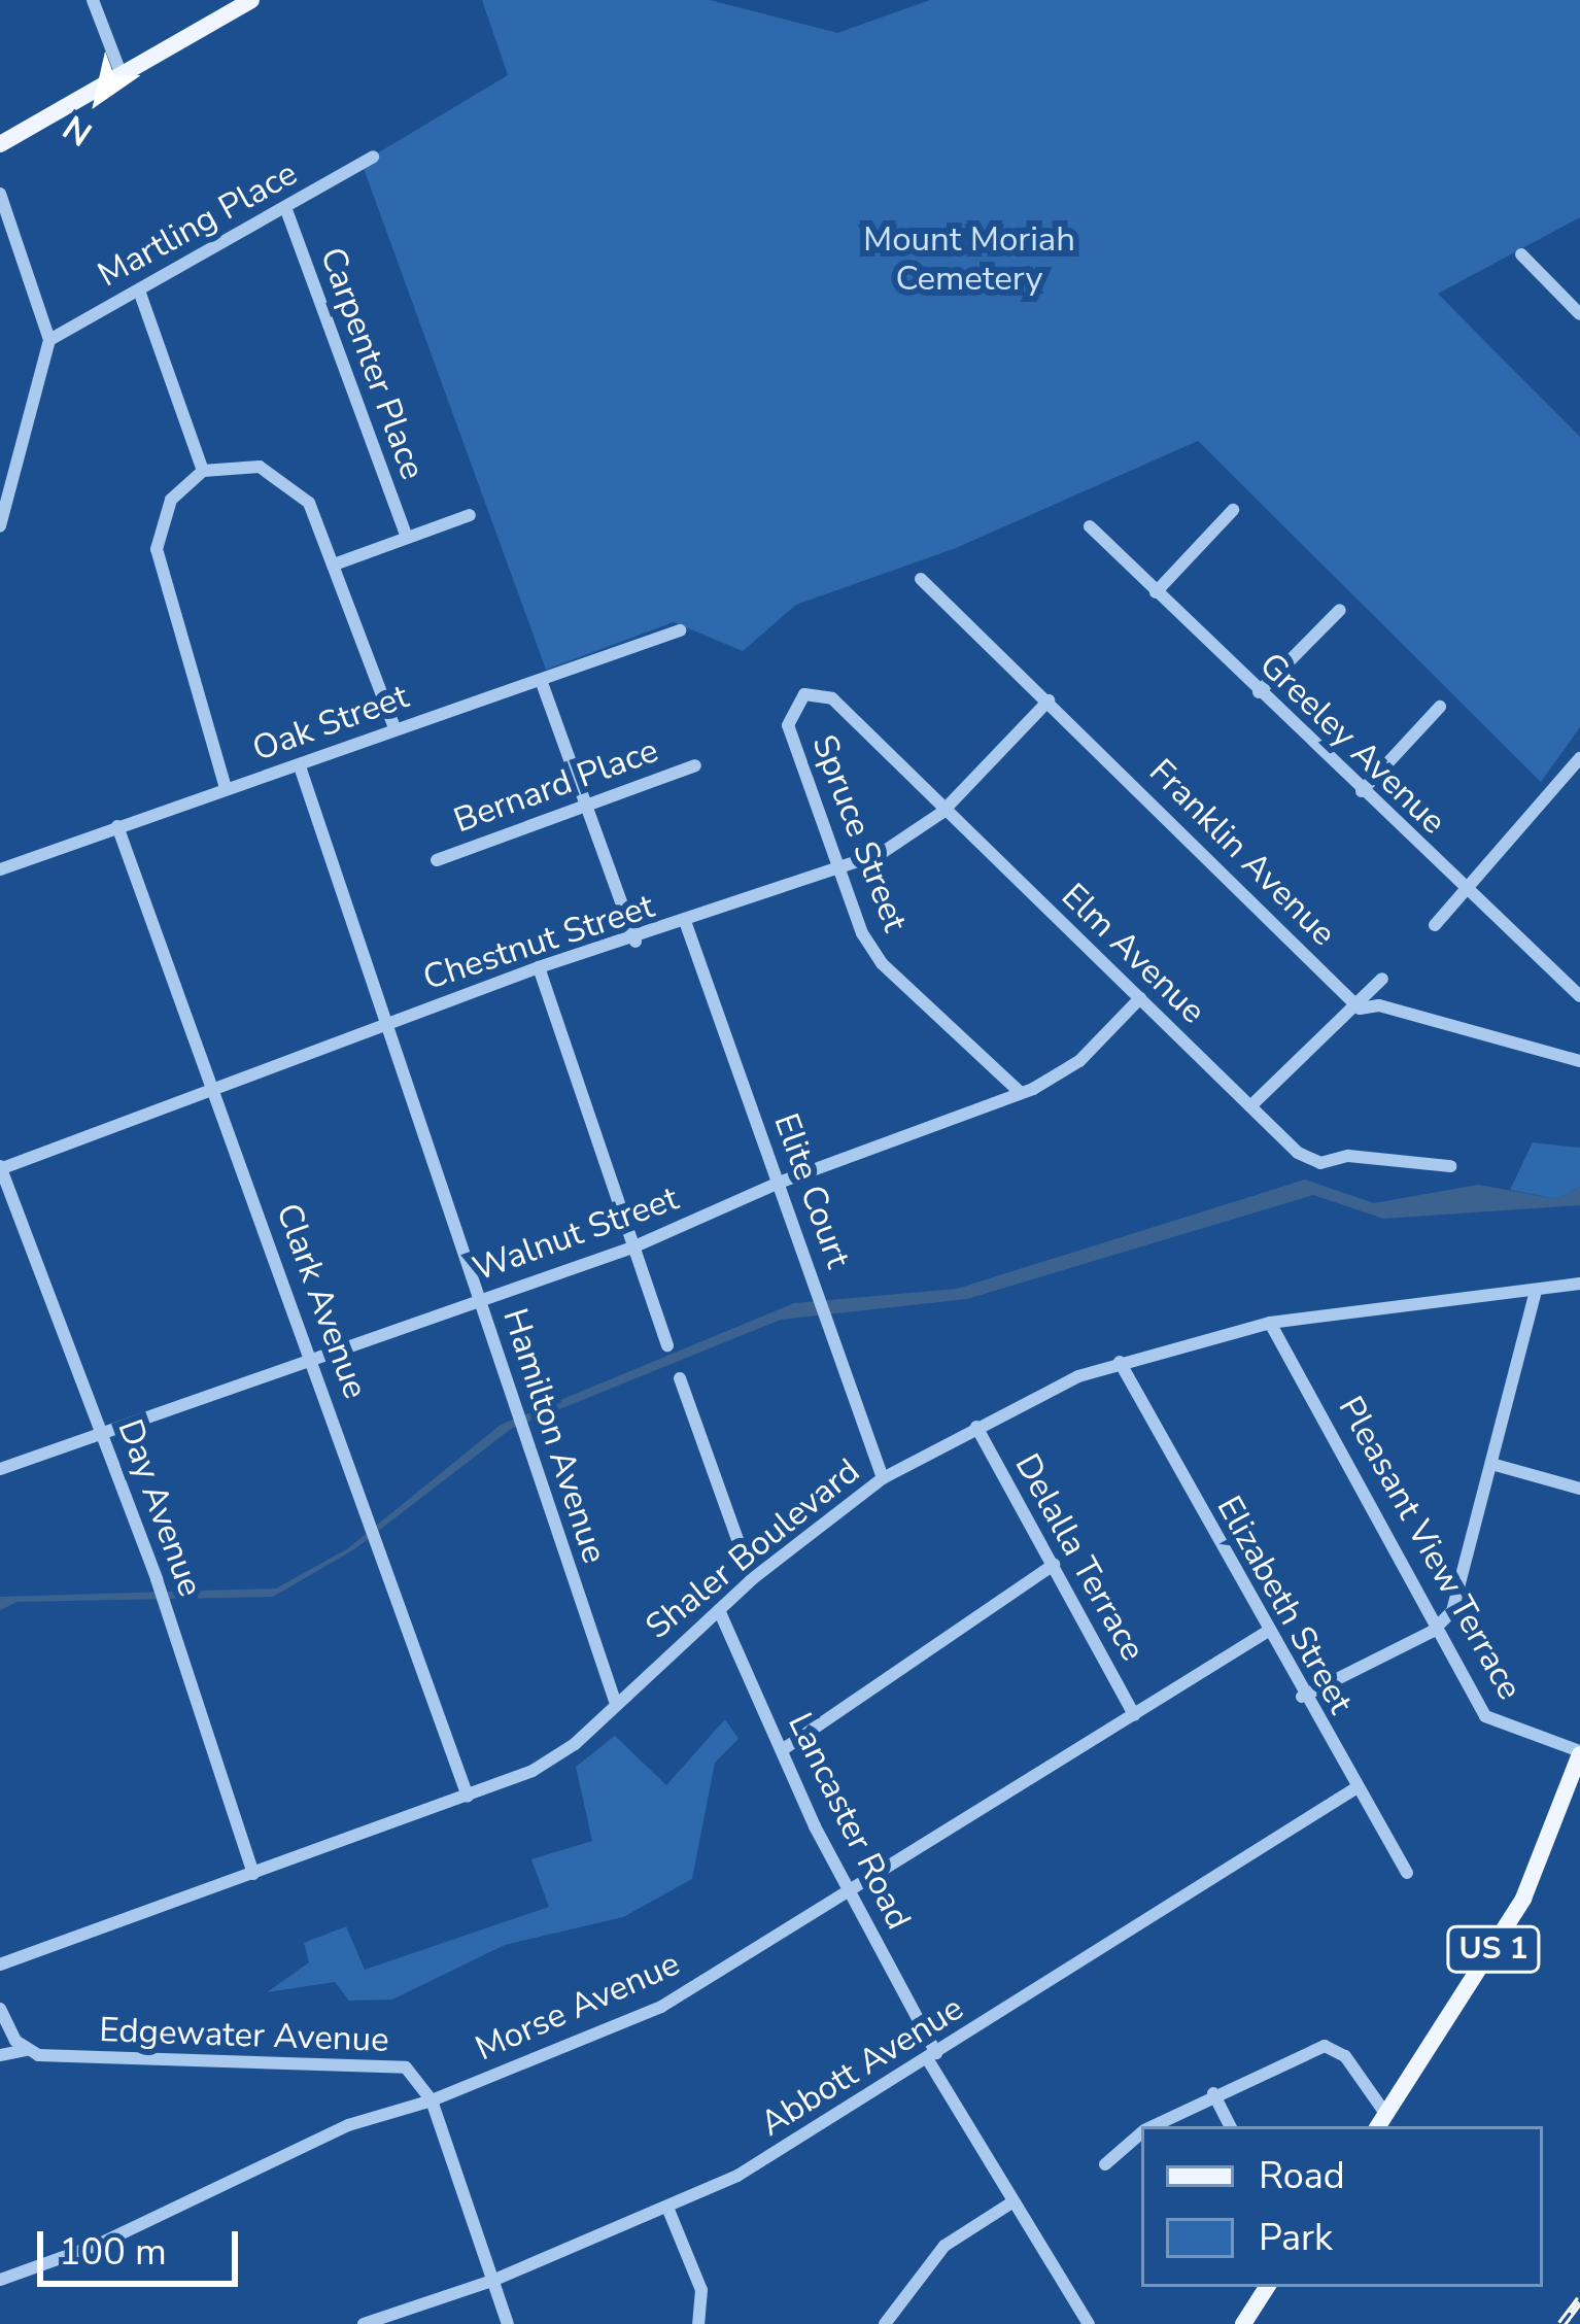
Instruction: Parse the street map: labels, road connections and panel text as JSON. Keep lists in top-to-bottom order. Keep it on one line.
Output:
{"streets":{"main road":["US 1"],"street":["Martling Place","Carpenter Place","Oak Street","Greeley Avenue","Bernard Place","Spruce Street","Franklin Avenue","Chestnut Street","Elm Avenue","Elite Court","Walnut Street","Clark Avenue","Hamilton Avenue","Day Avenue","Pleasant View Terrace","Shaler Boulevard","Delalla Terrace","Elizabeth Street","Lancaster Road","Morse Avenue","Edgewater Avenue","Abbott Avenue"]},"crossings":[["Martling Place","Carpenter Place"],["Oak Street","Clark Avenue"],["Oak Street","Hamilton Avenue"],["Spruce Street","Chestnut Street"],["Spruce Street","Elm Avenue"],["Spruce Street","Walnut Street"],["Franklin Avenue","Chestnut Street"],["Chestnut Street","Elm Avenue"],["Chestnut Street","Elite Court"],["Chestnut Street","Clark Avenue"],["Chestnut Street","Hamilton Avenue"],["Chestnut Street","Day Avenue"],["Elm Avenue","Walnut Street"],["Elite Court","Walnut Street"],["Elite Court","Shaler Boulevard"],["Walnut Street","Clark Avenue"],["Walnut Street","Hamilton Avenue"],["Walnut Street","Day Avenue"],["Clark Avenue","Shaler Boulevard"],["Hamilton Avenue","Shaler Boulevard"],["Day Avenue","Shaler Boulevard"],["Pleasant View Terrace","Shaler Boulevard"],["Pleasant View Terrace","US 1"],["Shaler Boulevard","Delalla Terrace"],["Shaler Boulevard","Elizabeth Street"],["Shaler Boulevard","Lancaster Road"],["Delalla Terrace","Morse Avenue"],["Elizabeth Street","Morse Avenue"],["Elizabeth Street","Abbott Avenue"],["Lancaster Road","Morse Avenue"],["Lancaster Road","Abbott Avenue"],["Morse Avenue","Edgewater Avenue"]],"parks":["Mount Moriah Cemetery"],"legend":["Road","Park"],"scale_bar":"100 m","north":"bottom left"}
